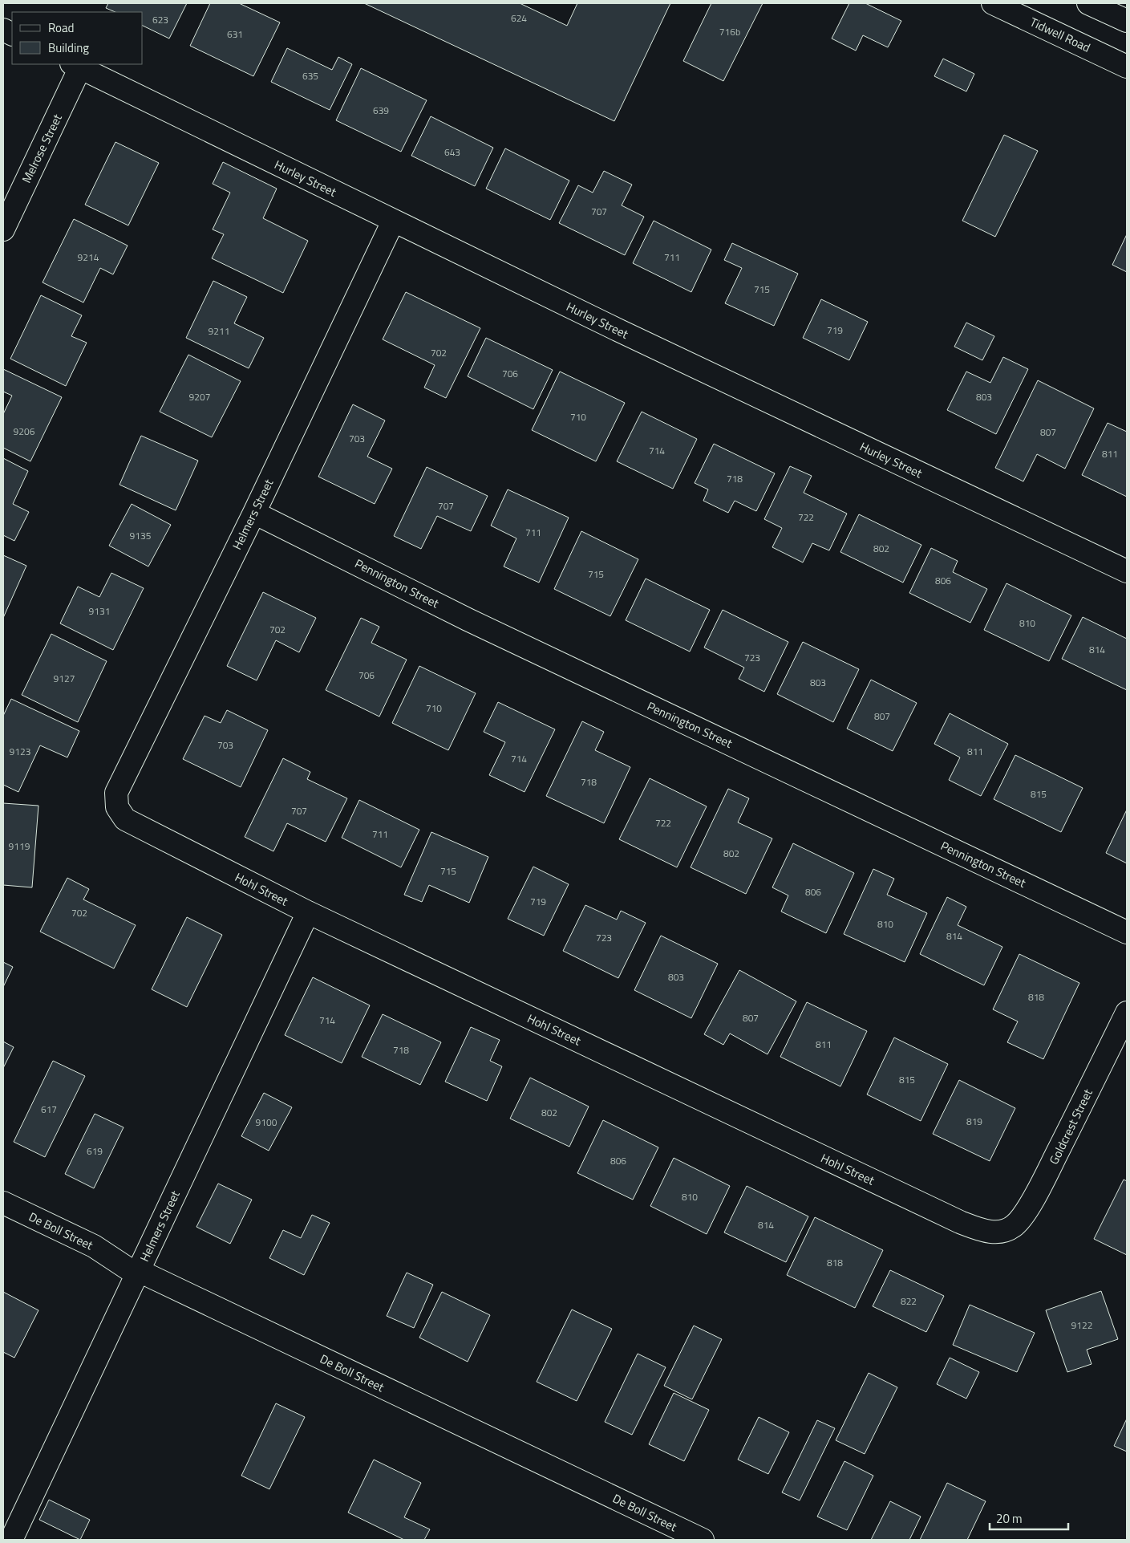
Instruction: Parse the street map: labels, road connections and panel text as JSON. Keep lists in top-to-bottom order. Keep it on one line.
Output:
{"streets":{"street":["Tidwell Road","Melrose Street","Hurley Street","Helmers Street","Pennington Street","Hohl Street","Goldcrest Street","De Boll Street"]},"crossings":[["Melrose Street","Hurley Street"],["Hurley Street","Helmers Street"],["Helmers Street","Pennington Street"],["Helmers Street","Hohl Street"],["Helmers Street","De Boll Street"],["Hohl Street","Goldcrest Street"]],"house_numbers":["624","623","716b","631","635","639","643","707","9214","711","715","719","9211","702","706","9207","803","710","9206","807","703","714","811","718","707","722","711","9135","802","715","806","9131","810","702","814","723","706","9127","803","710","807","703","9123","811","714","718","815","707","722","711","9119","802","715","806","719","702","810","814","723","803","818","807","714","811","718","815","617","802","819","9100","619","806","810","814","818","822","9122"],"legend":["Road","Building"],"scale_bar":"20 m"}
